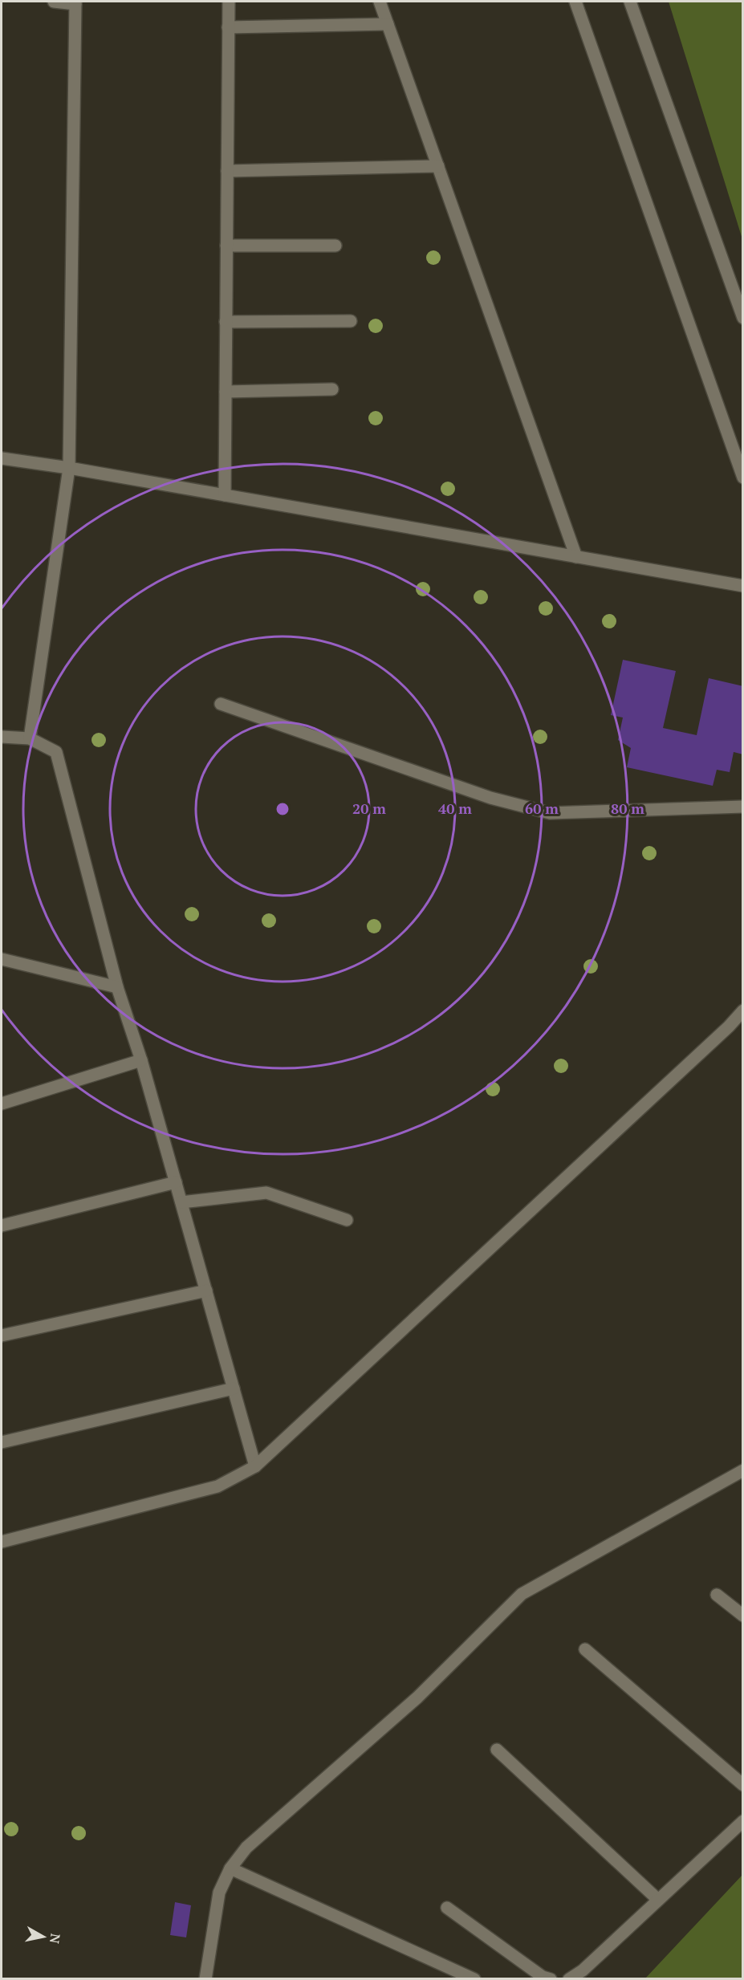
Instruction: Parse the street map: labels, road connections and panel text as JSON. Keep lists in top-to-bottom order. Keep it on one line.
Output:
{"north":"right","rings":["20 m","40 m","60 m","80 m"]}
